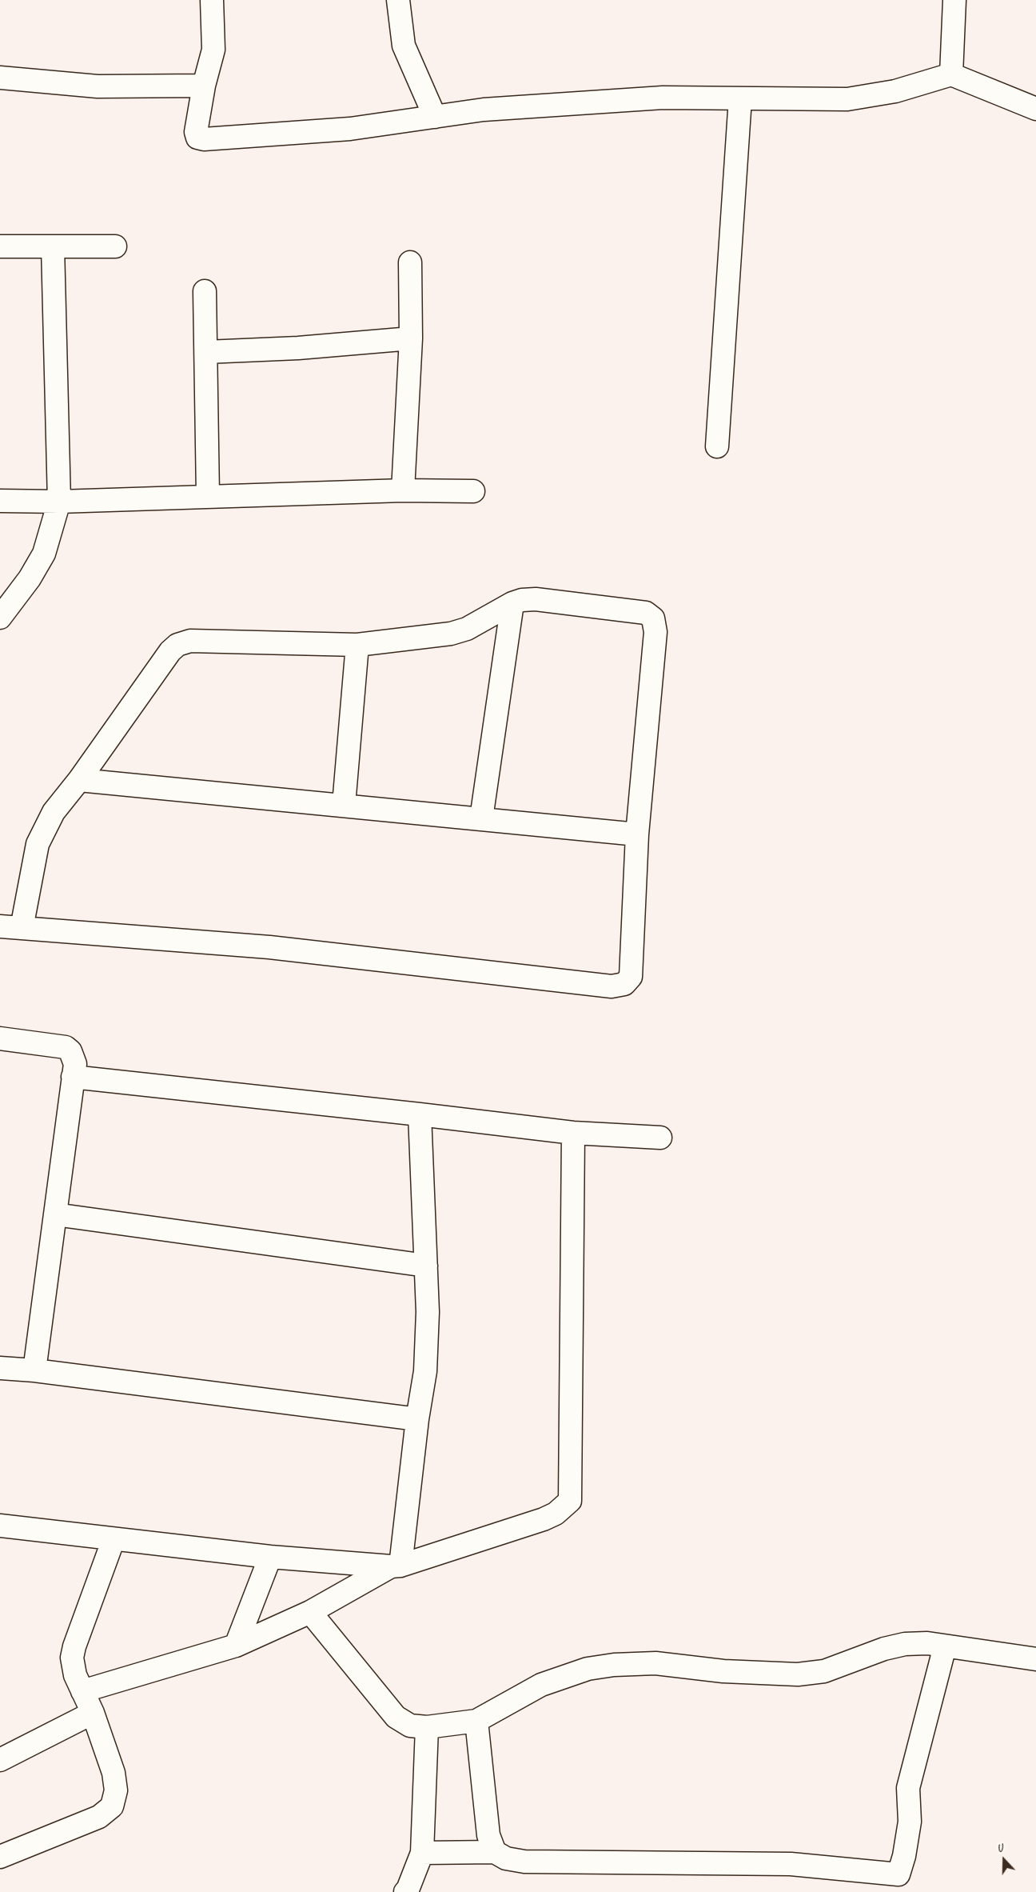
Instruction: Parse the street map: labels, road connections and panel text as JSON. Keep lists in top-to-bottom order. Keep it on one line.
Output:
{"north":"top"}
